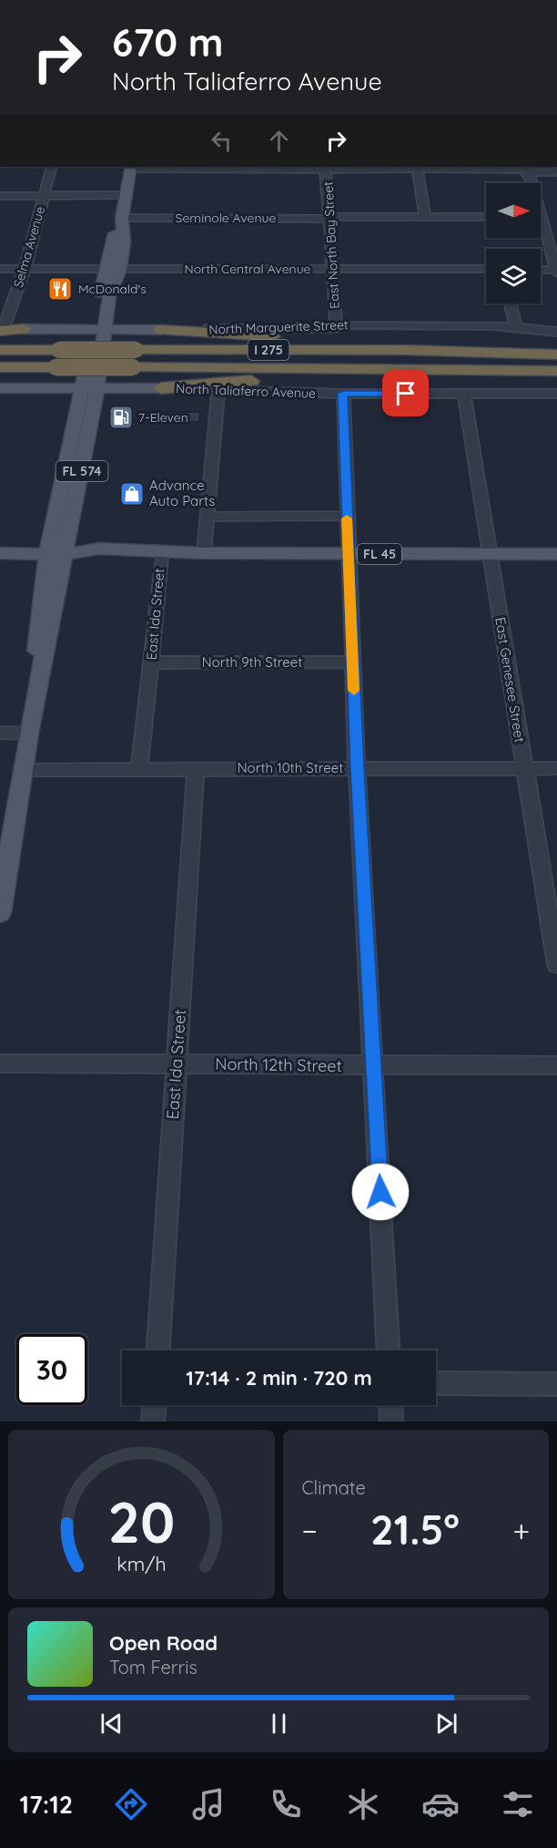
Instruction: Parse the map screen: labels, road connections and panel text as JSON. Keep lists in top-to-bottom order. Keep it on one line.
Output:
{"streets":{"highway":["I 275"],"main road":["North Marguerite Street","North Taliaferro Avenue","FL 574","FL 45"],"street":["Seminole Avenue","East North Bay Street","Selma Avenue","North Central Avenue","East Ida Street","North 9th Street","East Genesee Street","North 10th Street","North 12th Street"]},"crossings":[["Seminole Avenue","East North Bay Street"],["Seminole Avenue","FL 574"],["East North Bay Street","North Central Avenue"],["East North Bay Street","North Marguerite Street"],["Selma Avenue","North Central Avenue"],["North Central Avenue","FL 574"],["North Marguerite Street","FL 574"],["North Taliaferro Avenue","FL 574"],["North Taliaferro Avenue","East Genesee Street"],["FL 574","FL 45"],["FL 574","North 10th Street"],["FL 45","East Ida Street"],["FL 45","East Genesee Street"],["East Ida Street","North 9th Street"],["East Ida Street","North 10th Street"],["East Ida Street","North 12th Street"],["East Genesee Street","North 10th Street"]],"places":{"restaurant":["McDonald's"],"fuel station":["7-Eleven"],"shop":["Advance Auto Parts"]},"north":"right","page":{"turn":["670 m","North Taliaferro Avenue"],"limit":"30","trip":"17:14 · 2 min · 720 m","tile":"Climate","heat":["−","21.5°","+"],"song":["Open Road","Tom Ferris"],"tabs":"17:12","gauge":["20","km/h"]}}
